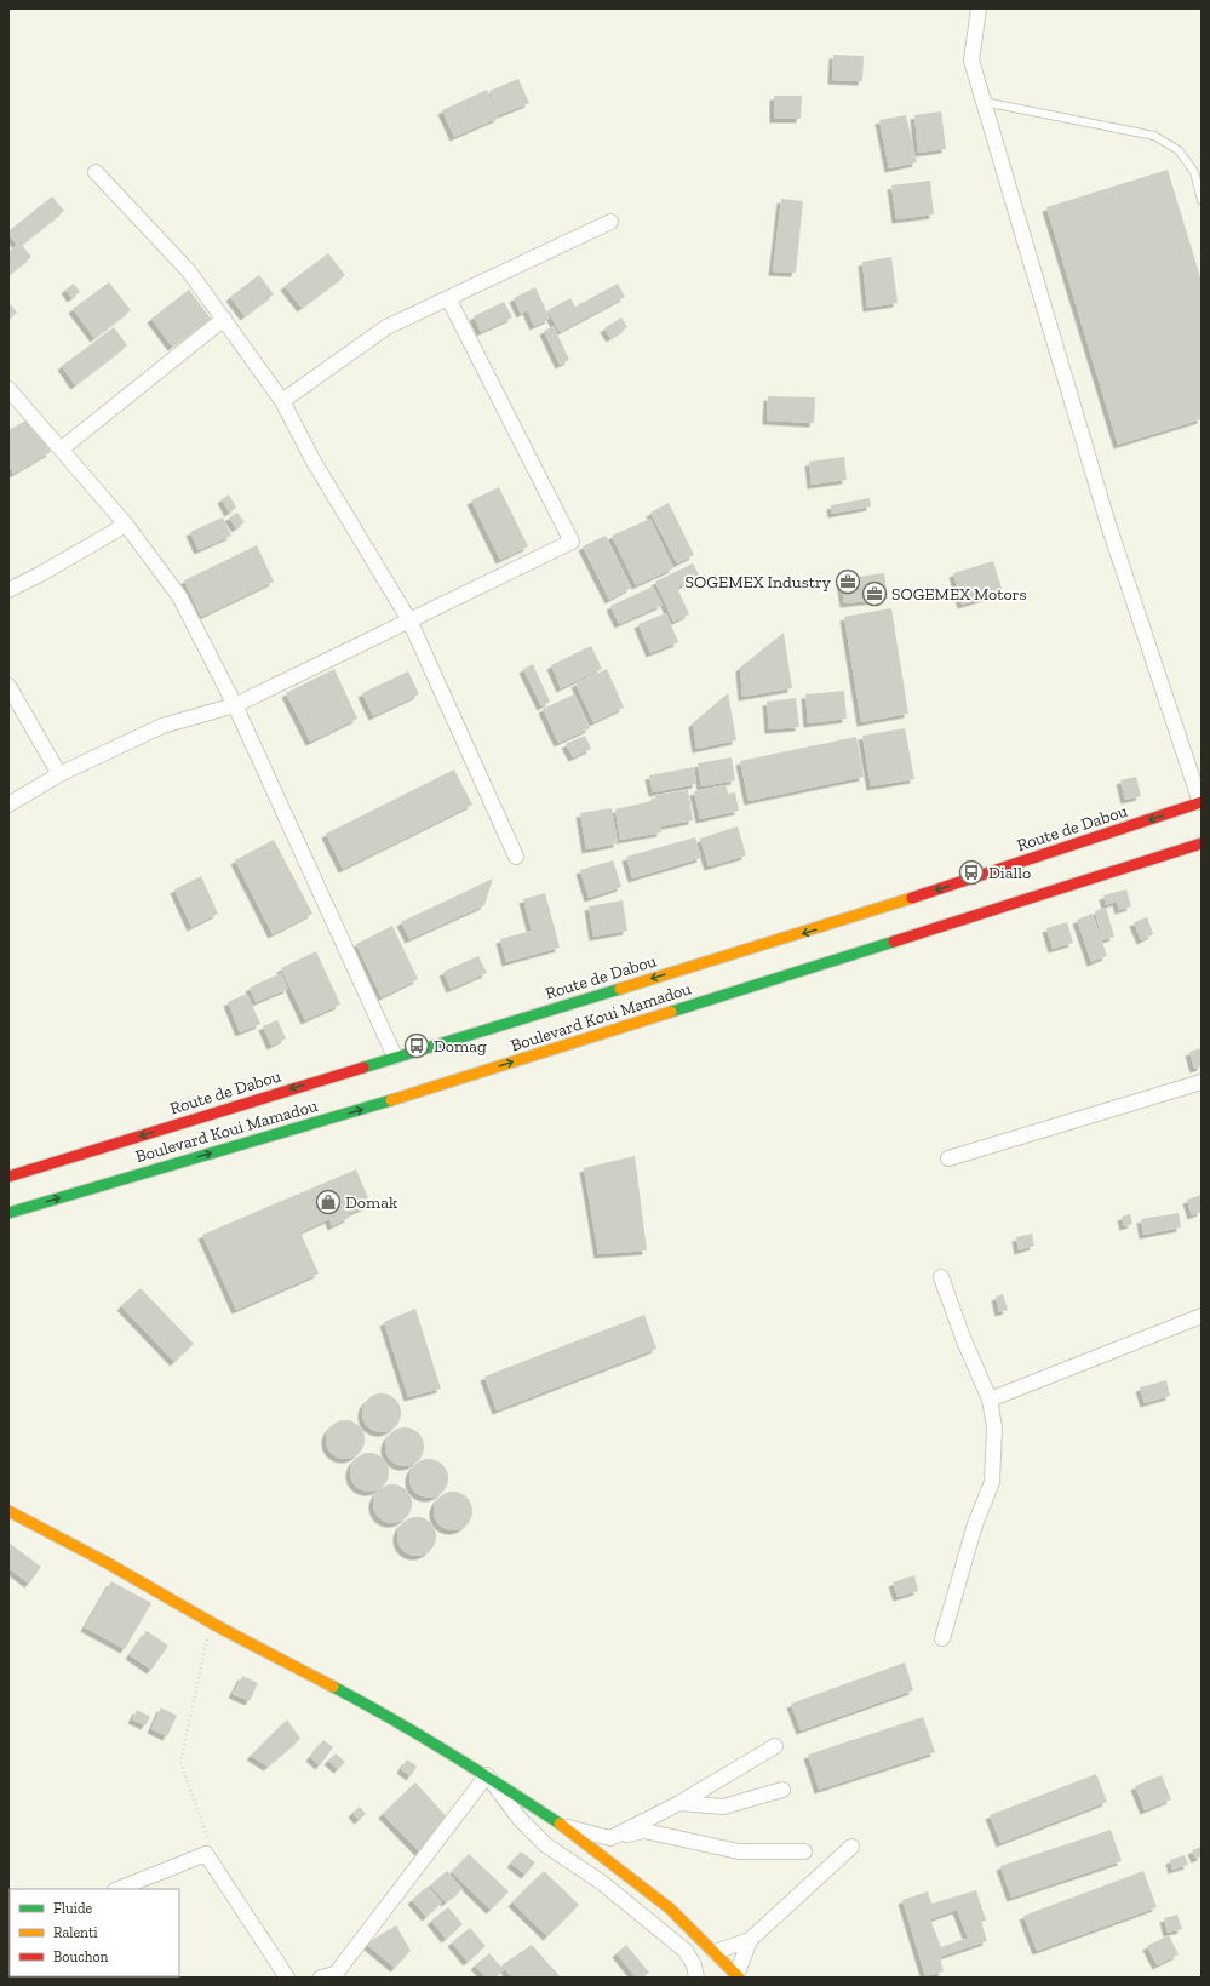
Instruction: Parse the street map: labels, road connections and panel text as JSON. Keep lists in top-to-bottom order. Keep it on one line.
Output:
{"streets":{"main road":["Route de Dabou","Boulevard Koui Mamadou"]},"one_way":["Route de Dabou","Boulevard Koui Mamadou"],"places":{"office":["SOGEMEX Industry","SOGEMEX Motors"],"bus stop":["Diallo","Domag"],"shop":["Domak"]},"legend":["Fluide","Ralenti","Bouchon"]}
